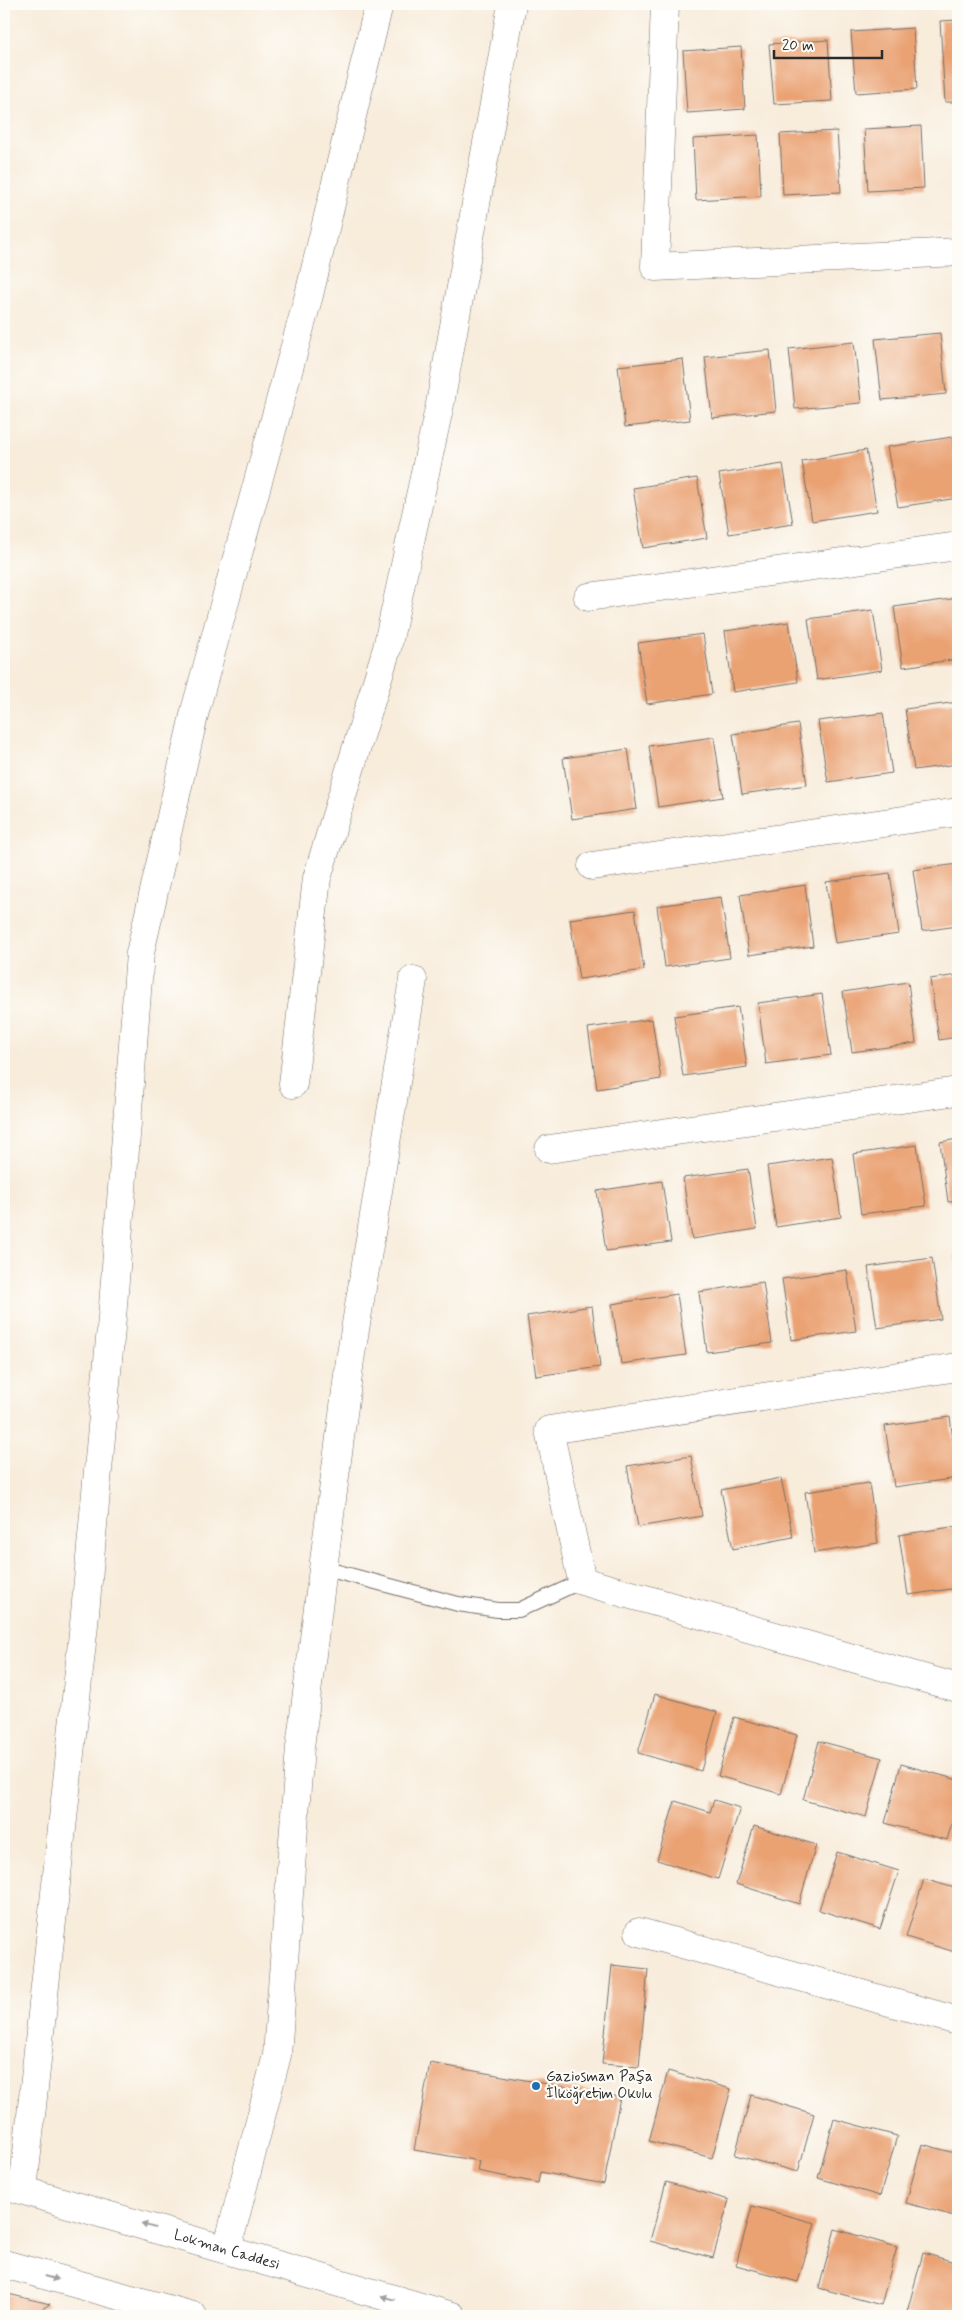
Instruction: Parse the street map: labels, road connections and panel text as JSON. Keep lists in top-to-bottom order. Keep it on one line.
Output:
{"streets":{"street":["Lokman Caddesi"]},"places":["Gaziosman Paşa İlköğretim Okulu"],"scale_bar":"20 m"}
